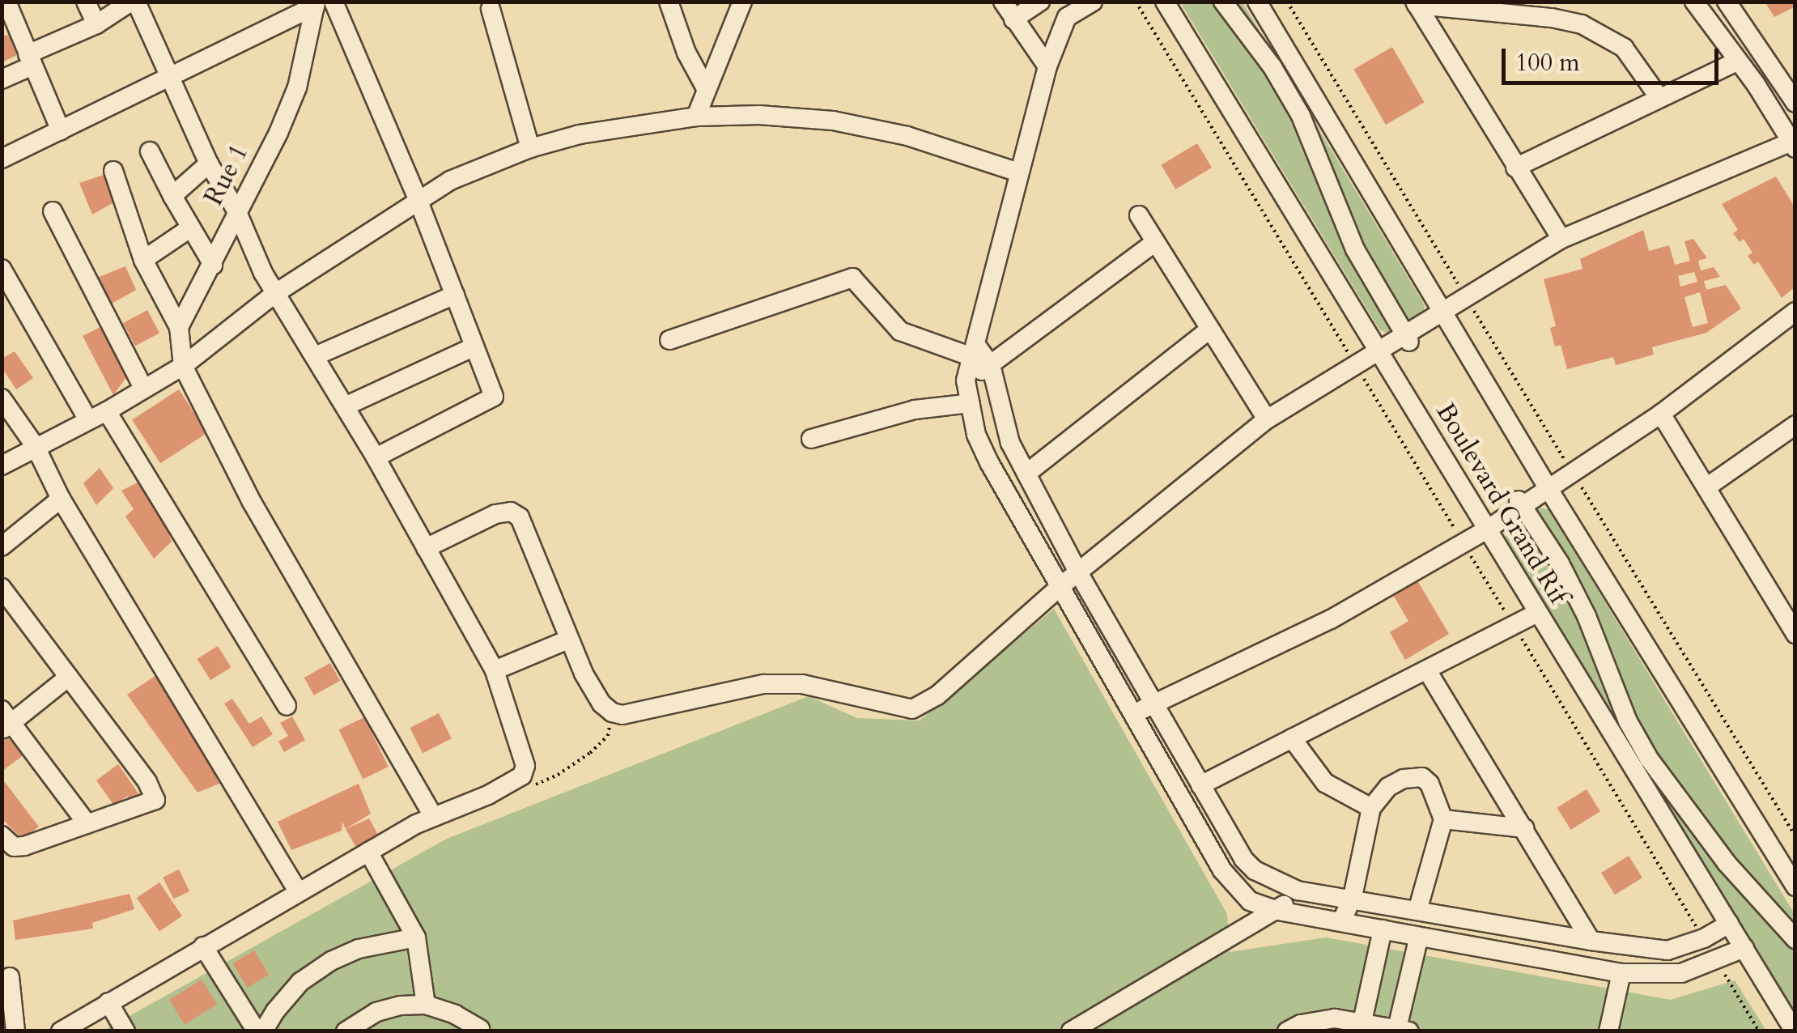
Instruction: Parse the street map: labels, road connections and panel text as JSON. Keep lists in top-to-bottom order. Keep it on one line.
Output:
{"streets":{"street":["Rue 1","Boulevard Grand Rif"]},"scale_bar":"100 m"}
